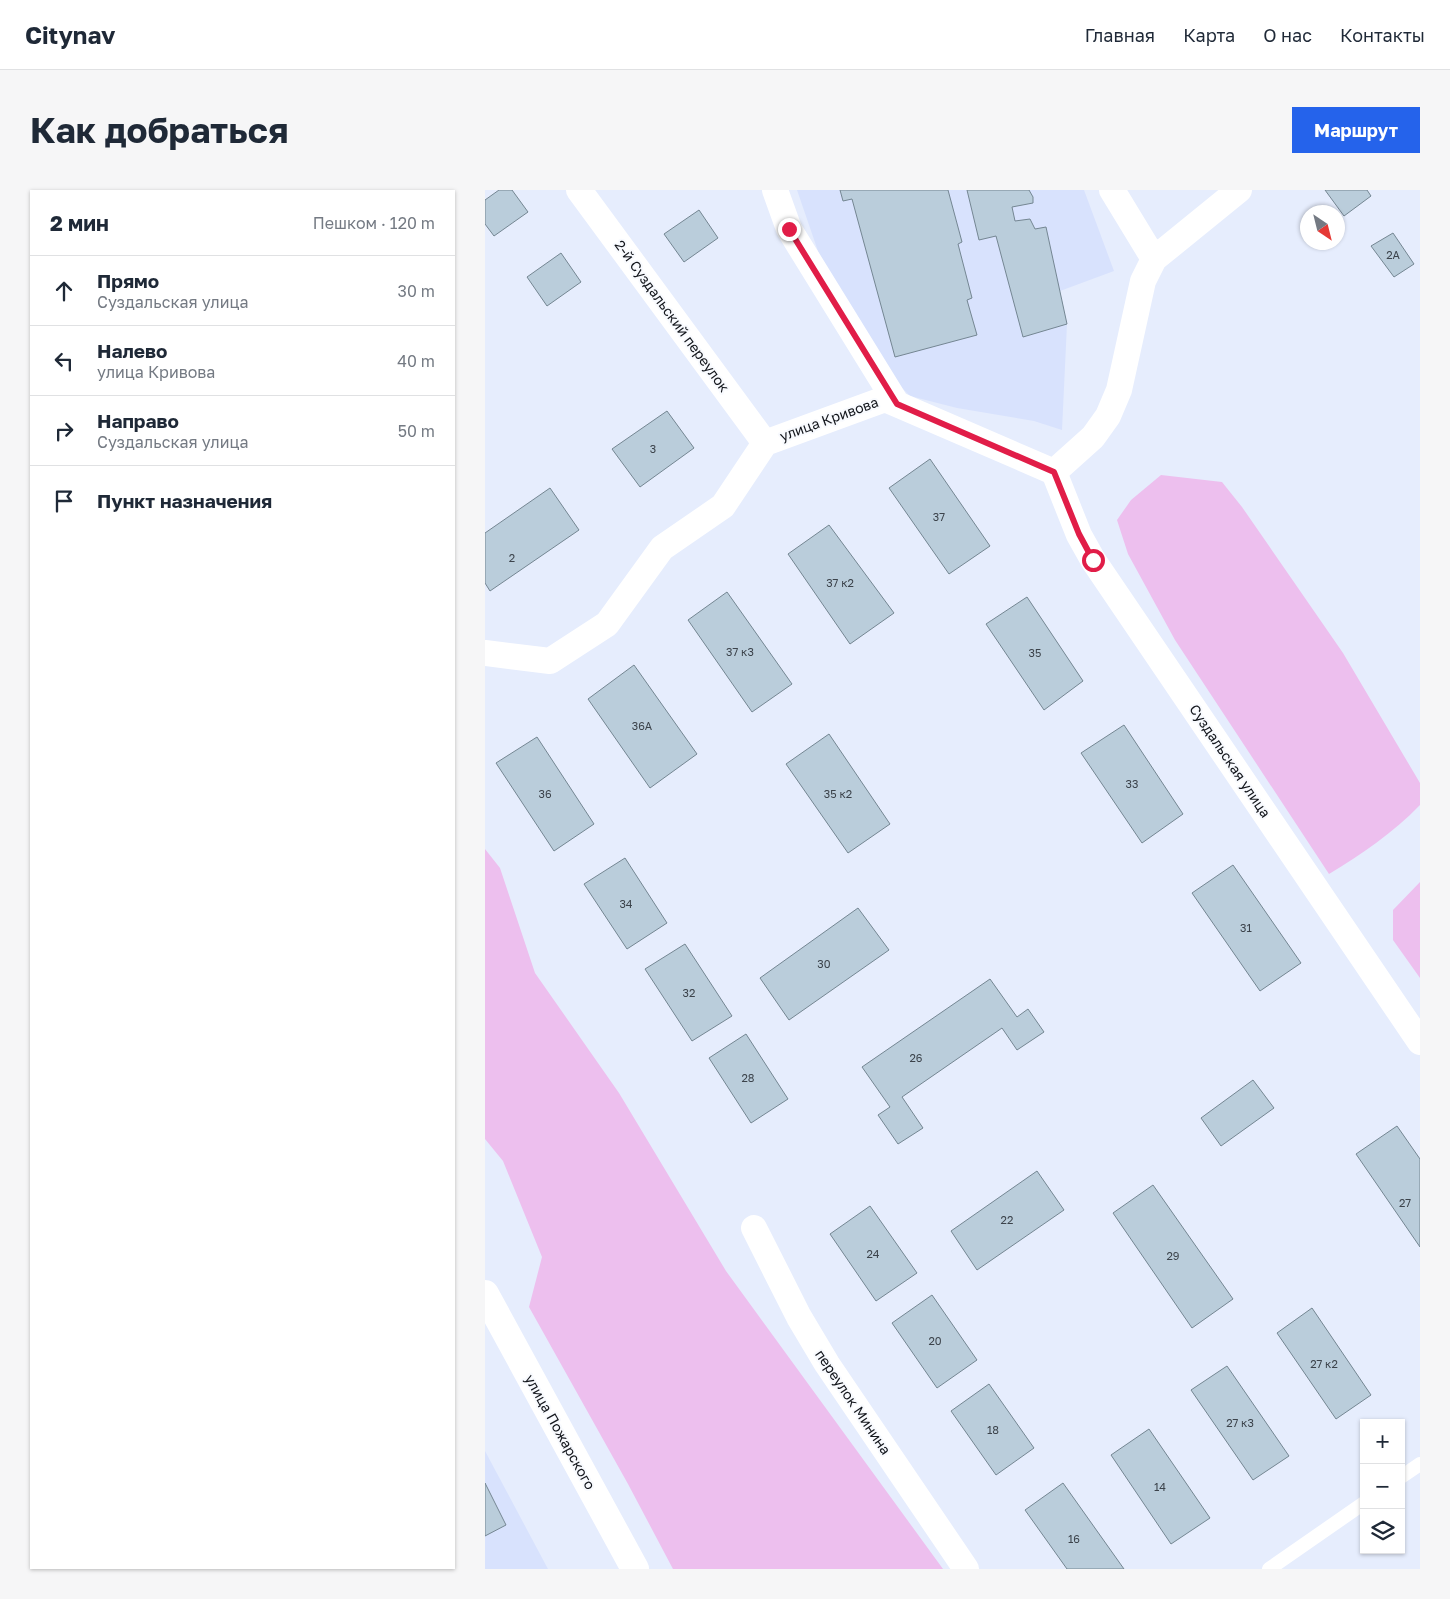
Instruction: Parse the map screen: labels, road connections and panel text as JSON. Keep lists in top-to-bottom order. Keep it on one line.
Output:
{"streets":{"street":["2-й Суздальский переулок","улица Кривова","Суздальская улица","переулок Минина","улица Пожарского"]},"crossings":[["2-й Суздальский переулок","улица Кривова"],["улица Кривова","Суздальская улица"]],"house_numbers":["2А","3","37","2","37 к2","37 к3","35","36А","33","36","35 к2","34","31","30","32","26","28","27","22","24","29","20","27 к2","27 к3","18","14","16"],"north":"bottom right","page":{"header":"Citynav","nav":["Главная","Карта","О нас","Контакты"],"buttons":"Маршрут","title":"Как добраться","heading":["2 мин","Пешком · 120 m"],"list":[["Прямо","Суздальская улица","30 m"],["Налево","улица Кривова","40 m"],["Направо","Суздальская улица","50 m"],"Пункт назначения"],"map_buttons":["+","−"]}}
